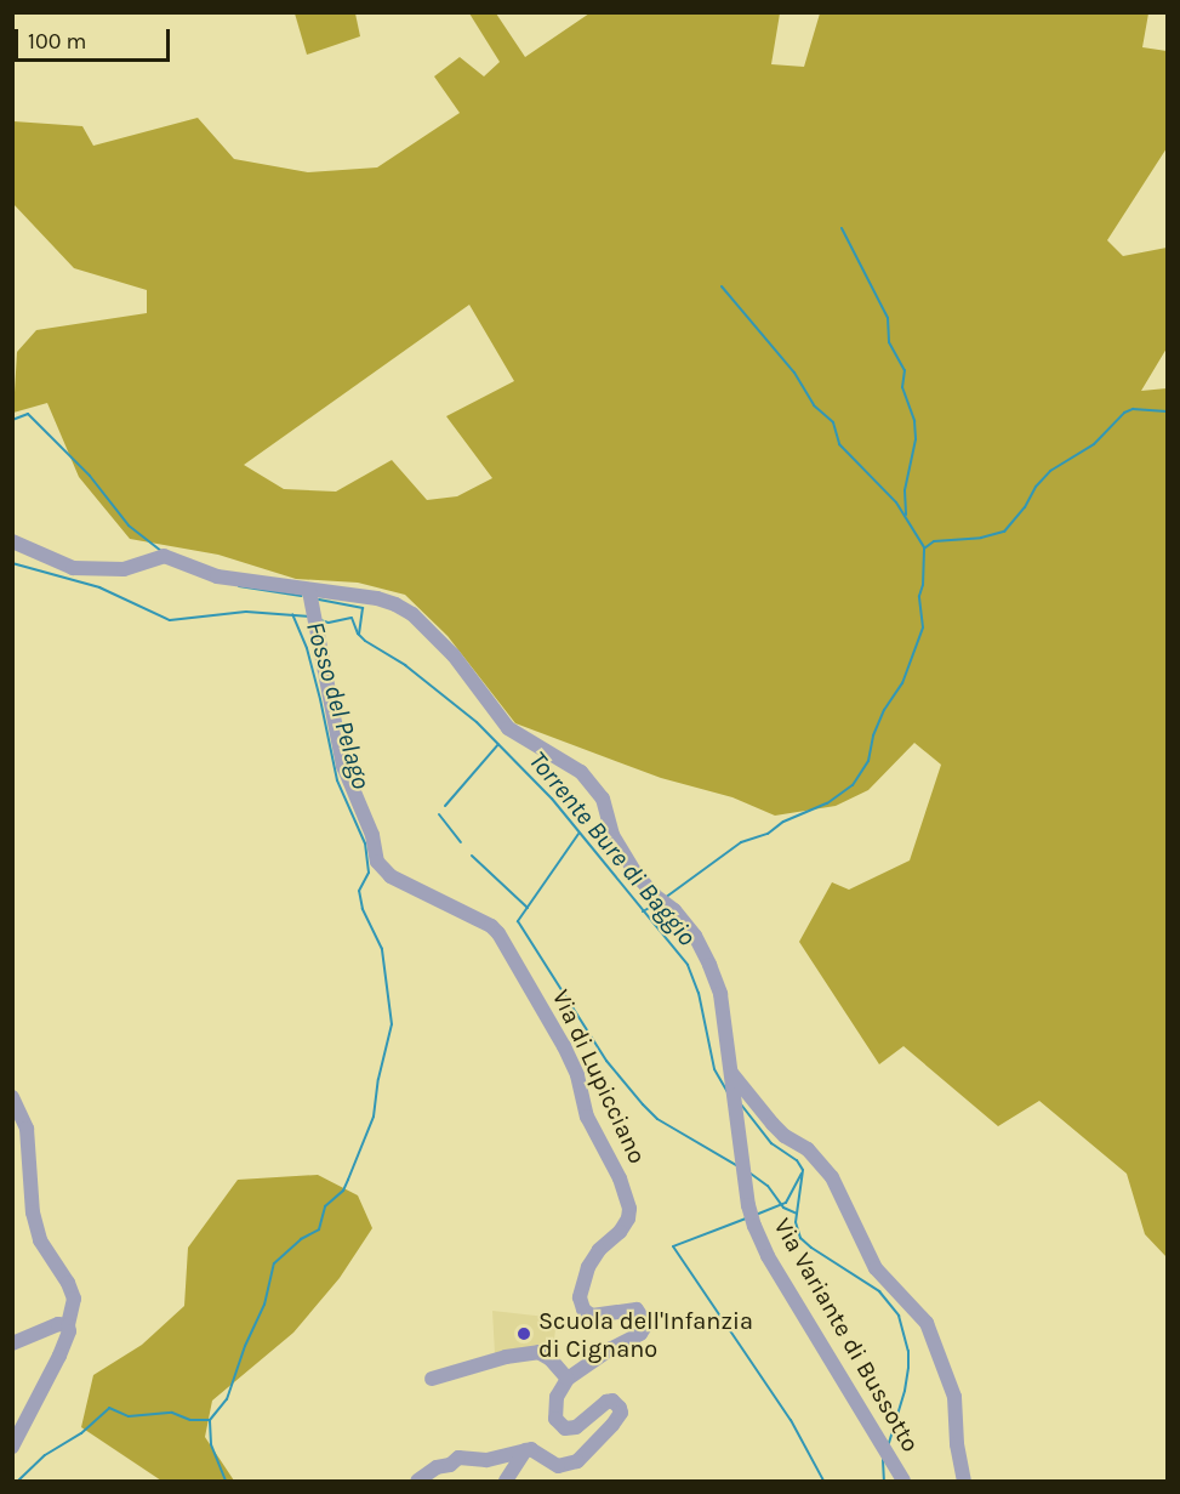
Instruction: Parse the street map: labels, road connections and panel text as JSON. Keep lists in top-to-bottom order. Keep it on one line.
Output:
{"streets":{"street":["Via di Lupicciano","Via Variante di Bussotto"]},"crossings":[["Via di Lupicciano","Via Variante di Bussotto"]],"water":["Fosso del Pelago","Torrente Bure di Baggio"],"places":["Scuola dell'Infanzia di Cignano"],"scale_bar":"100 m"}
